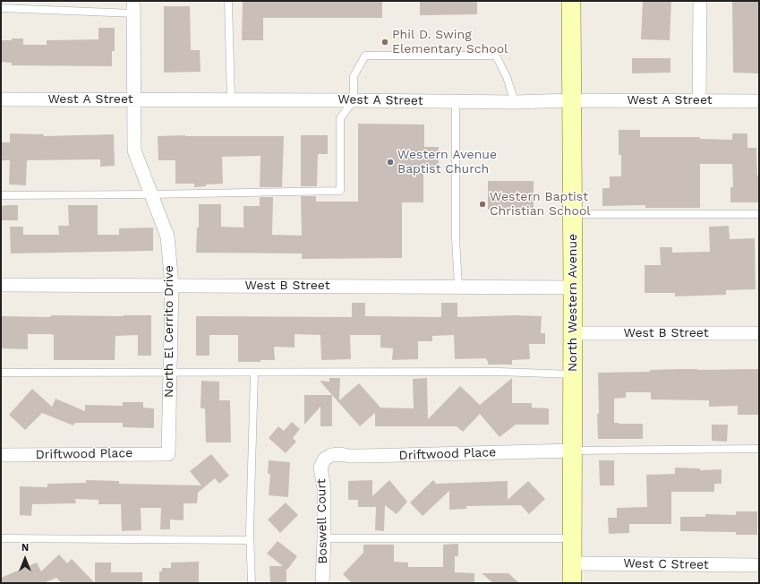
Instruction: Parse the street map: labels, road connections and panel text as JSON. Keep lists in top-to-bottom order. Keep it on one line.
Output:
{"streets":{"main road":["North Western Avenue"],"street":["West A Street","West B Street","North El Cerrito Drive","Driftwood Place","Boswell Court","West C Street"]},"crossings":[["West A Street","North Western Avenue"],["West A Street","North El Cerrito Drive"],["West B Street","North Western Avenue"],["West B Street","North El Cerrito Drive"],["North Western Avenue","Driftwood Place"],["North Western Avenue","West C Street"],["North El Cerrito Drive","Driftwood Place"],["Driftwood Place","Boswell Court"]],"places":["Phil D. Swing Elementary School","Western Avenue Baptist Church","Western Baptist Christian School"],"north":"top"}
